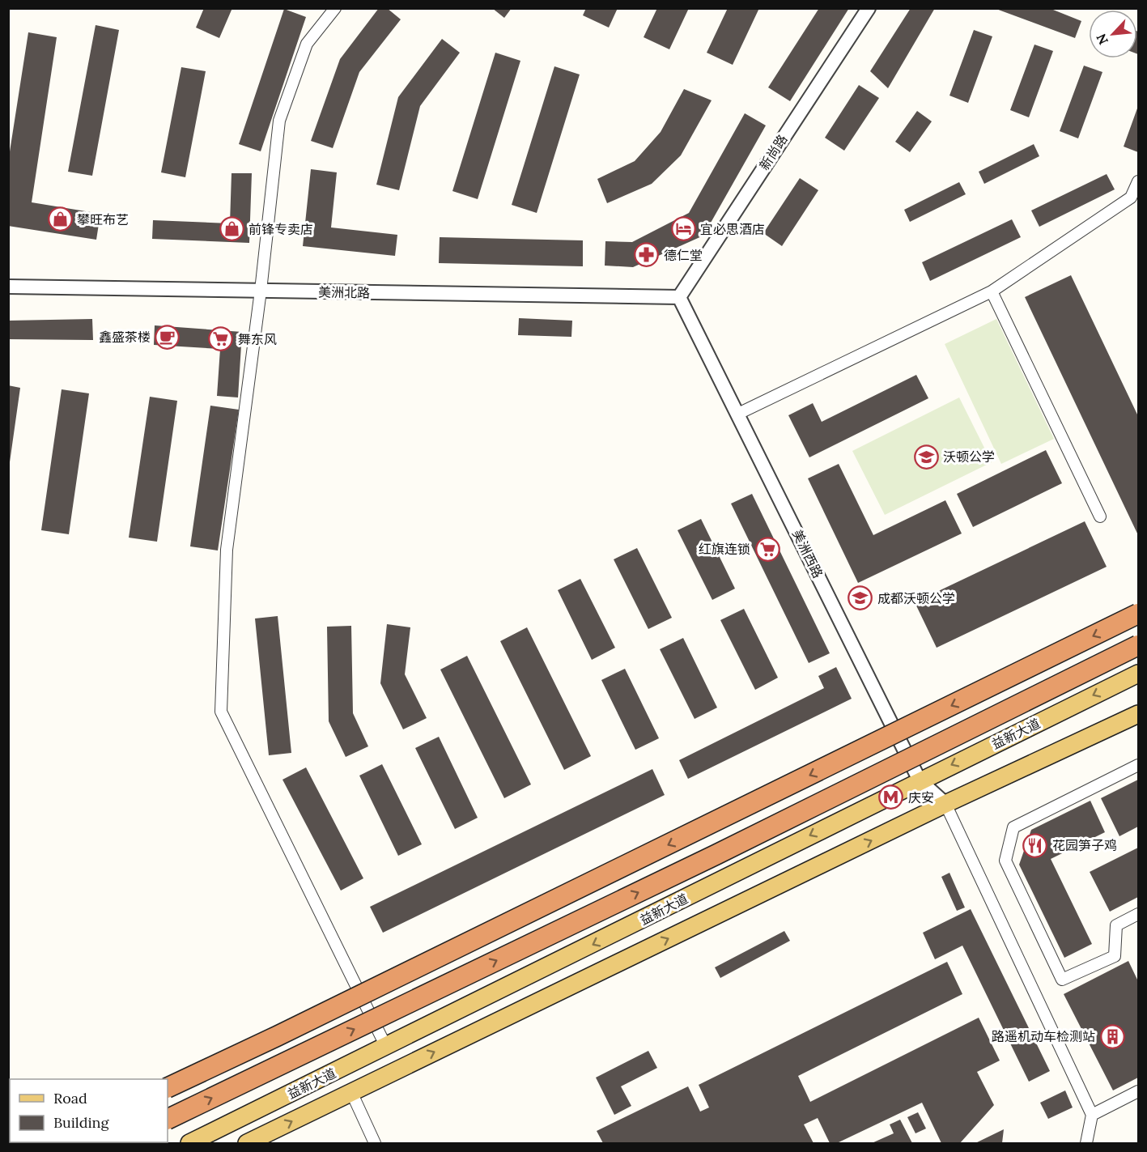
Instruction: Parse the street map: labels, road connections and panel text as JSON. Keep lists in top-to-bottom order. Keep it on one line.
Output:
{"streets":{"main road":["益新大道"],"street":["新尚路","美洲北路","美洲西路"]},"crossings":[["新尚路","美洲北路"],["新尚路","美洲西路"],["美洲北路","美洲西路"],["美洲西路","益新大道"]],"places":{"shop":["攀旺布艺","前锋专卖店"],"hotel":["宜必思酒店"],"pharmacy":["德仁堂"],"cafe":["鑫盛茶楼"],"supermarket":["舞东风","红旗连锁"],"school or university":["沃顿公学","成都沃顿公学"],"metro station":["庆安"],"restaurant":["花园笋子鸡"],"building":["路遥机动车检测站"]},"legend":["Road","Building"],"north":"bottom left"}
